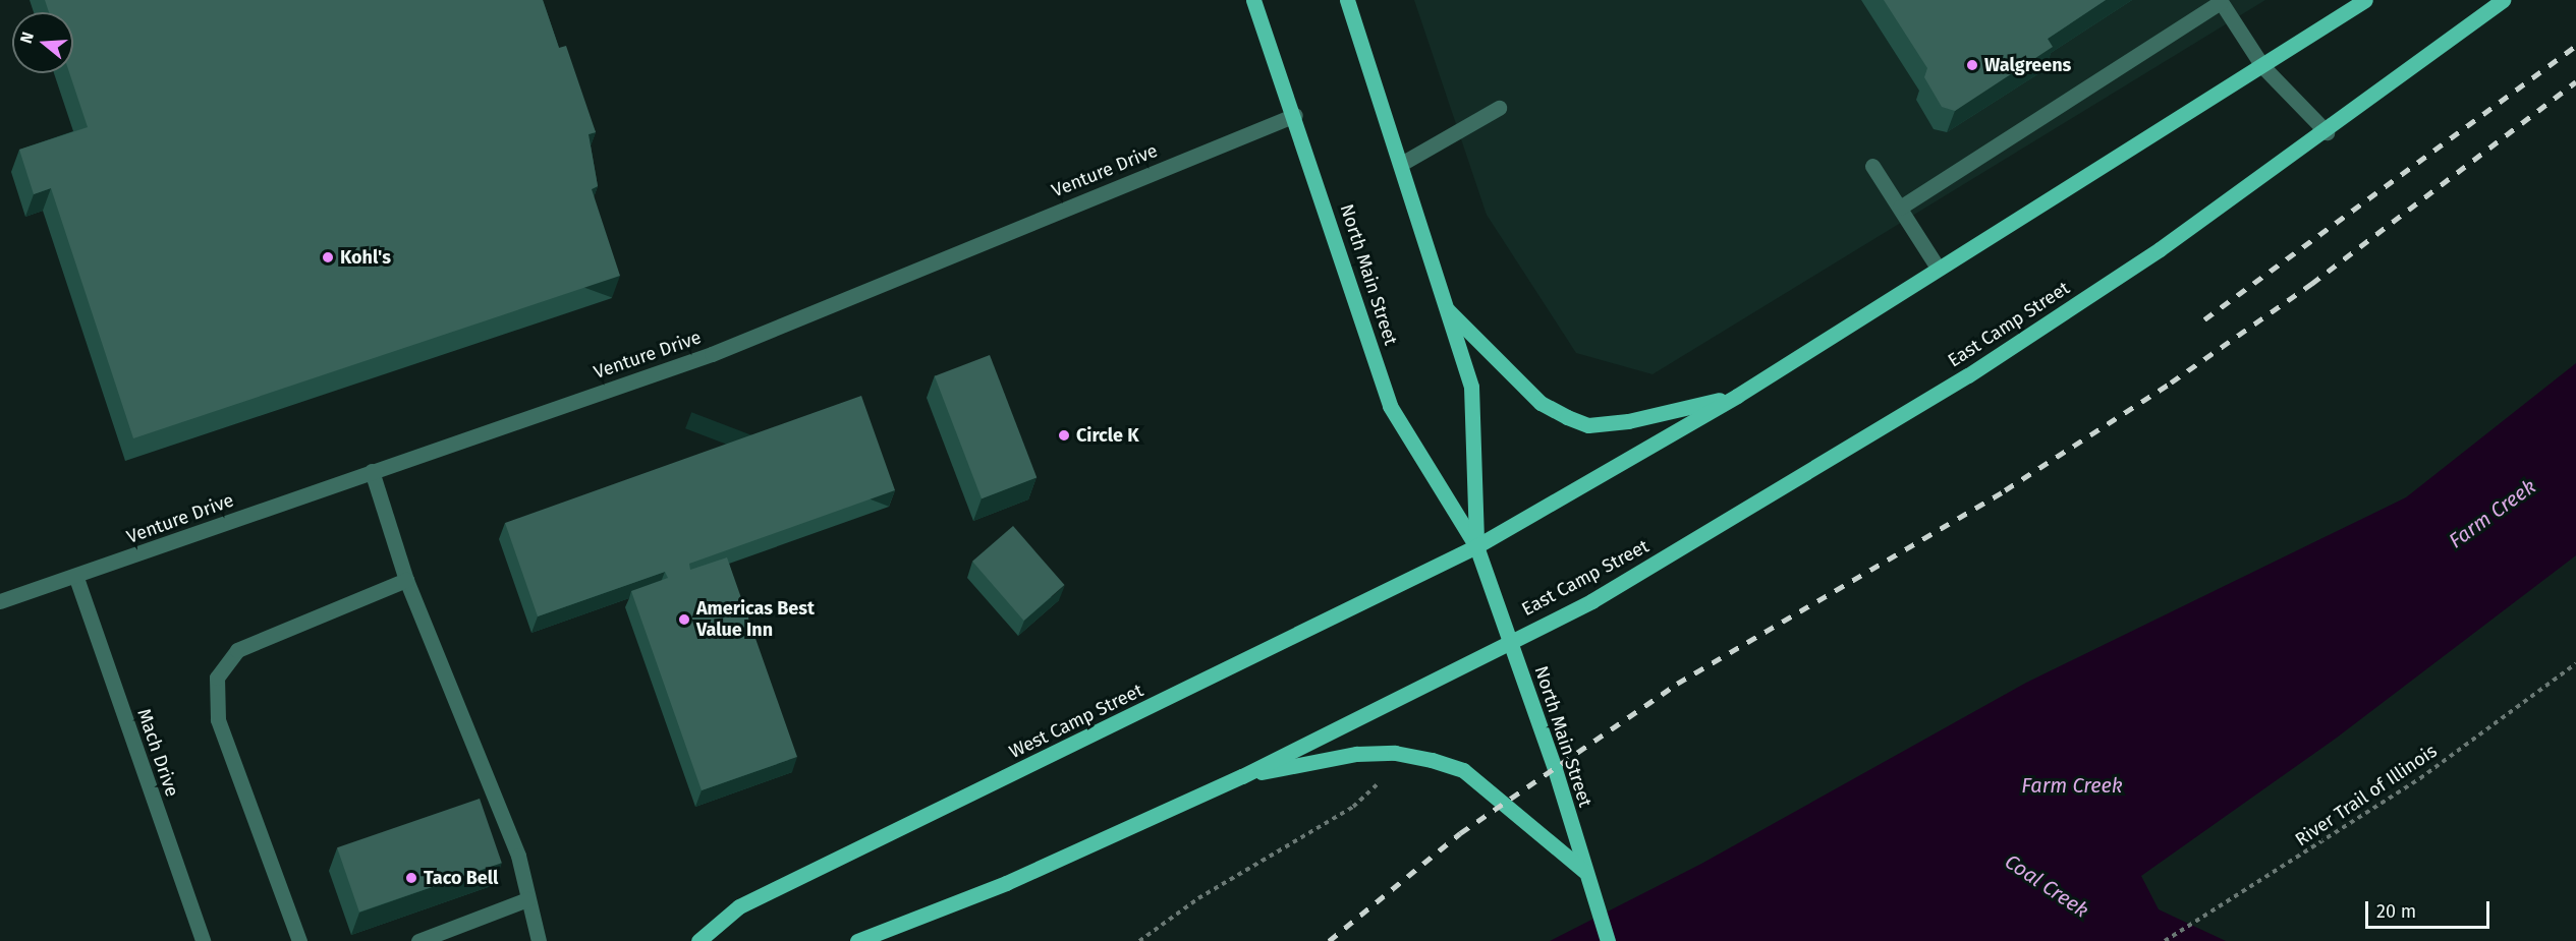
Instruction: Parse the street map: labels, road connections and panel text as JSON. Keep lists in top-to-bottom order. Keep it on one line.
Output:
{"streets":{"main road":["North Main Street","East Camp Street","West Camp Street"],"street":["Venture Drive","Mach Drive"],"path":["River Trail of Illinois"]},"crossings":[["Venture Drive","North Main Street"],["Venture Drive","Mach Drive"],["North Main Street","East Camp Street"],["North Main Street","West Camp Street"]],"water":["Farm Creek","Coal Creek"],"places":["Walgreens","Kohl's","Circle K","Americas Best Value Inn","Taco Bell"],"scale_bar":"20 m","north":"left"}
